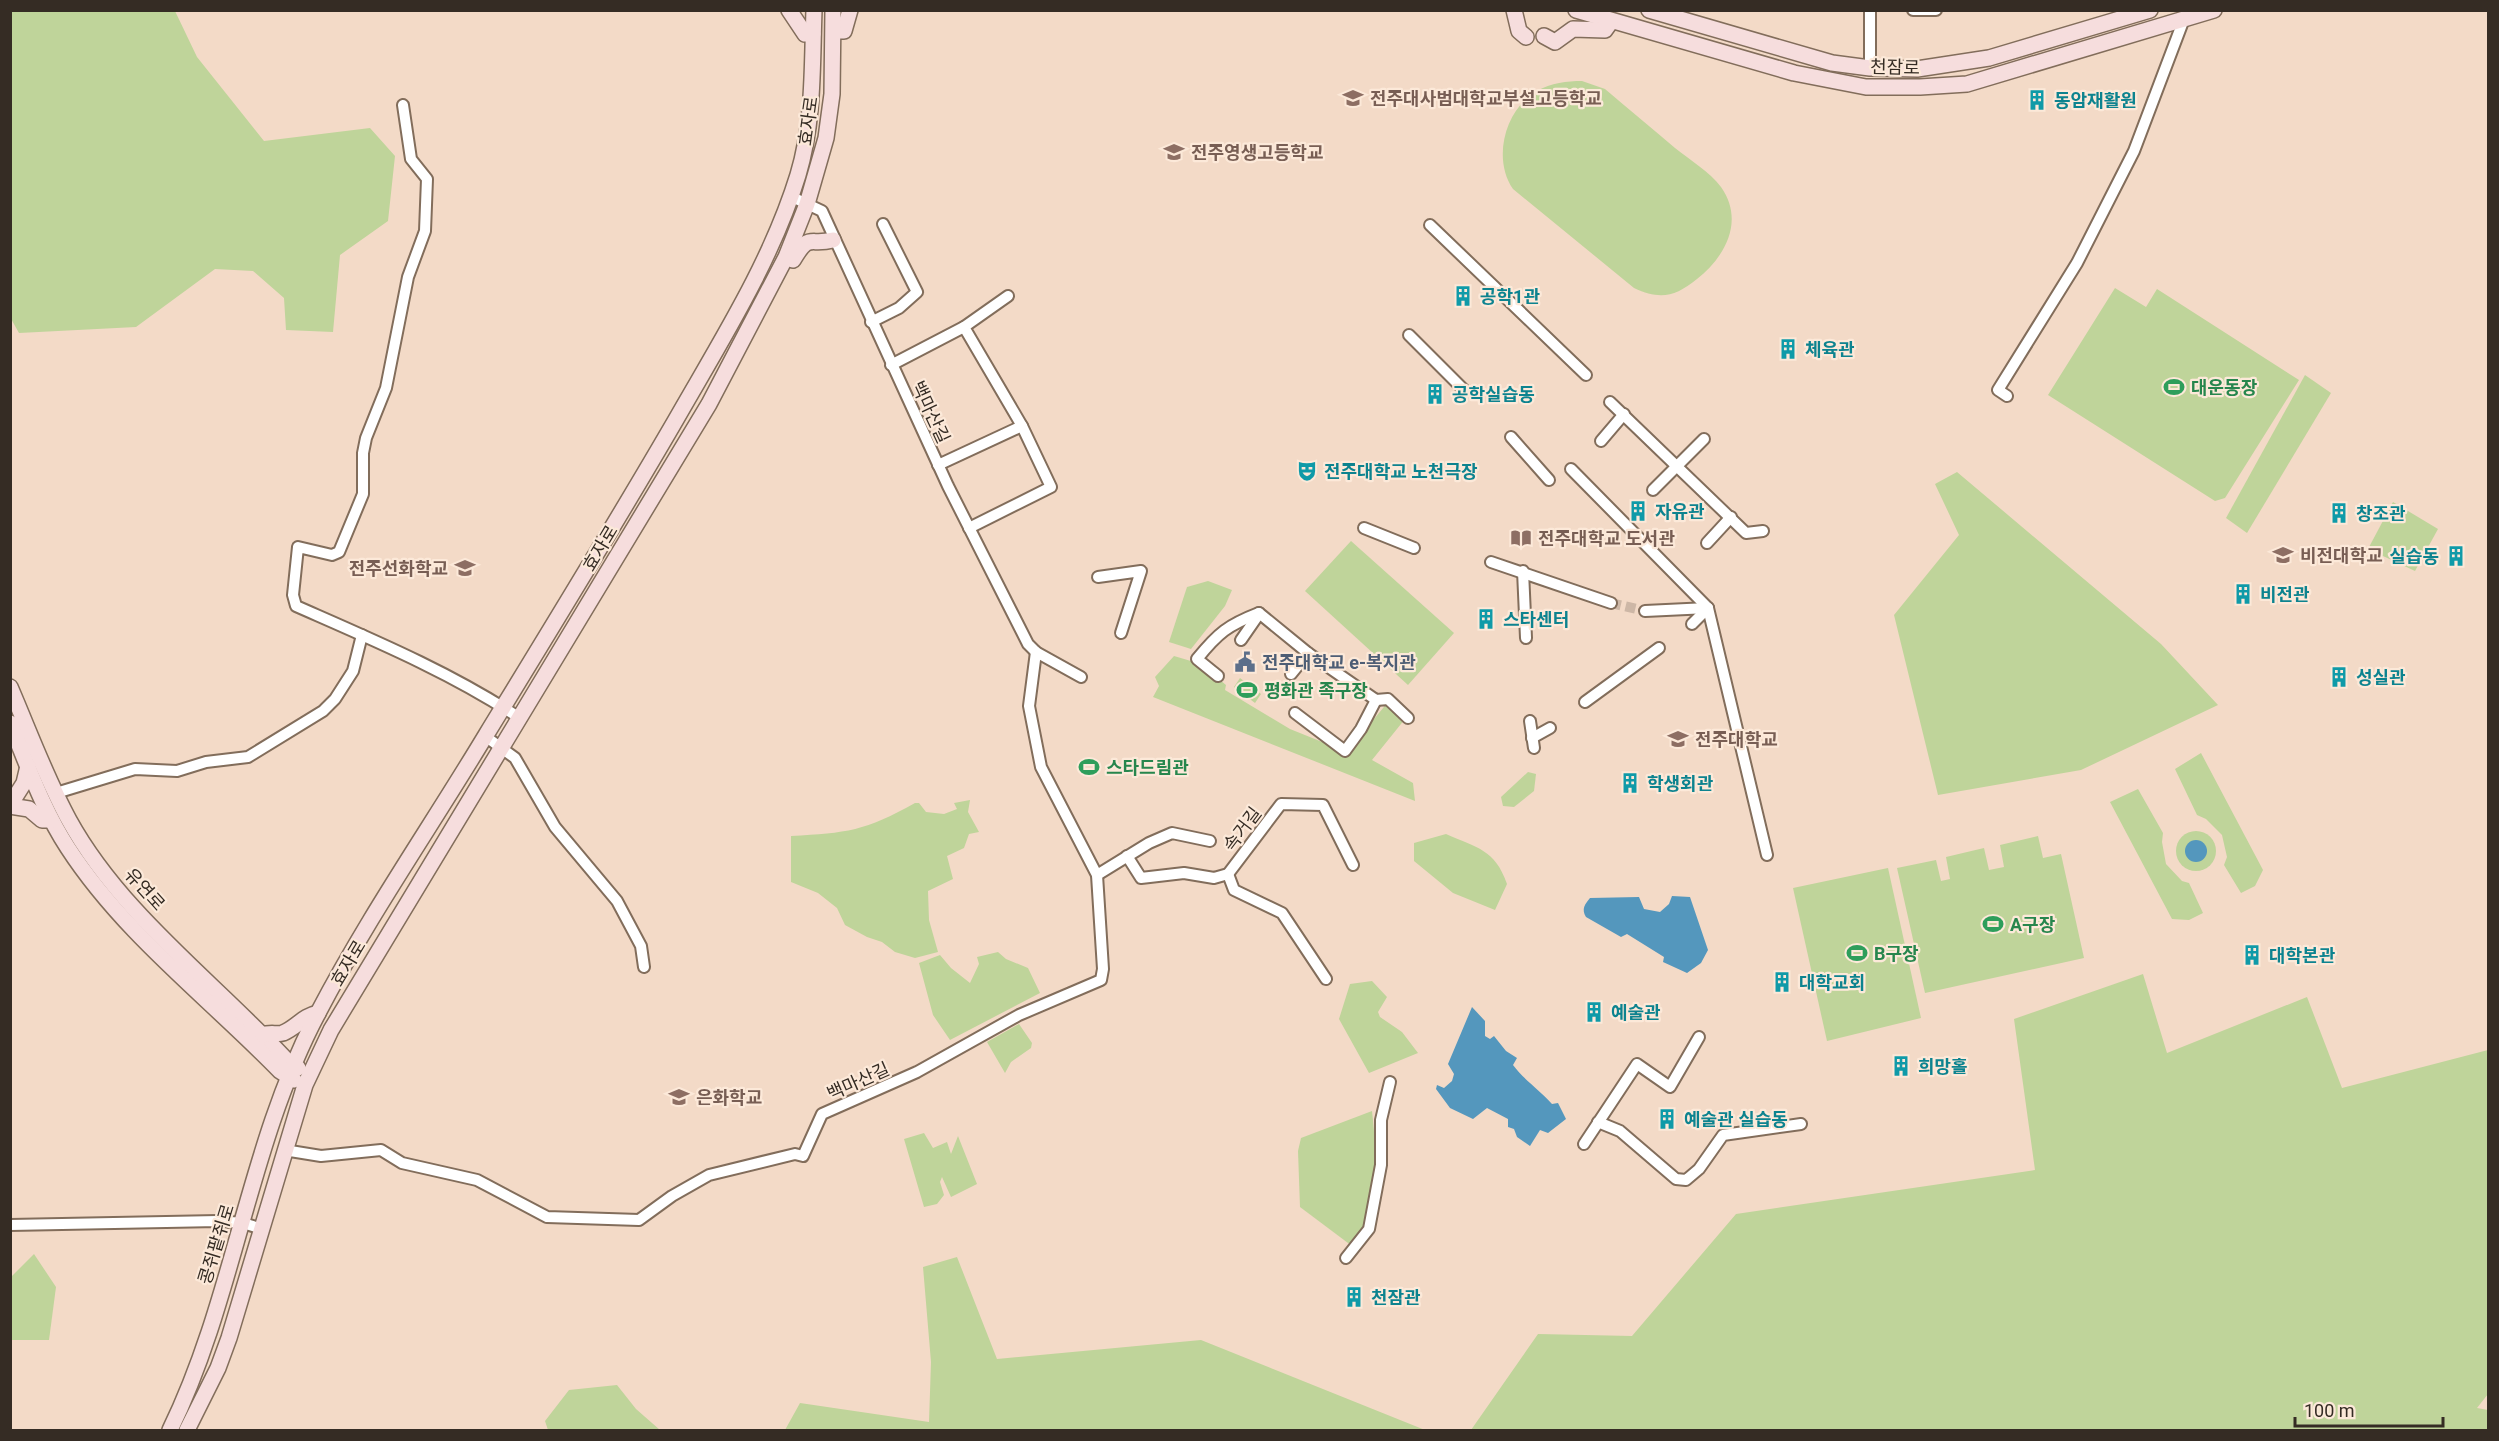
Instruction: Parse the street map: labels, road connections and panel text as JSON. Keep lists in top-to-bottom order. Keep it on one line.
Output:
{"streets":{"main road":["천잠로","효자로","유연로","콩쥐팥쥐로"],"street":["백마산길","속거길"]},"crossings":[["효자로","백마산길"],["효자로","유연로"],["효자로","콩쥐팥쥐로"],["백마산길","속거길"],["유연로","콩쥐팥쥐로"]],"places":{"school or university":["전주대사범대학교부설고등학교","전주영생고등학교","비전대학교","전주선화학교","전주대학교","은화학교"],"building":["동암재활원","공학1관","체육관","공학실습동","자유관","창조관","실습동","비전관","스타센터","성실관","학생회관","대학본관","대학교회","예술관","희망홀","예술관 실습동","천잠관"],"sports":["대운동장","평화관 족구장","스타드림관","A구장","B구장"],"theatre":["전주대학교 노천극장"],"library":["전주대학교 도서관"],"public building":["전주대학교 e-복지관"]},"scale_bar":"100 m"}
